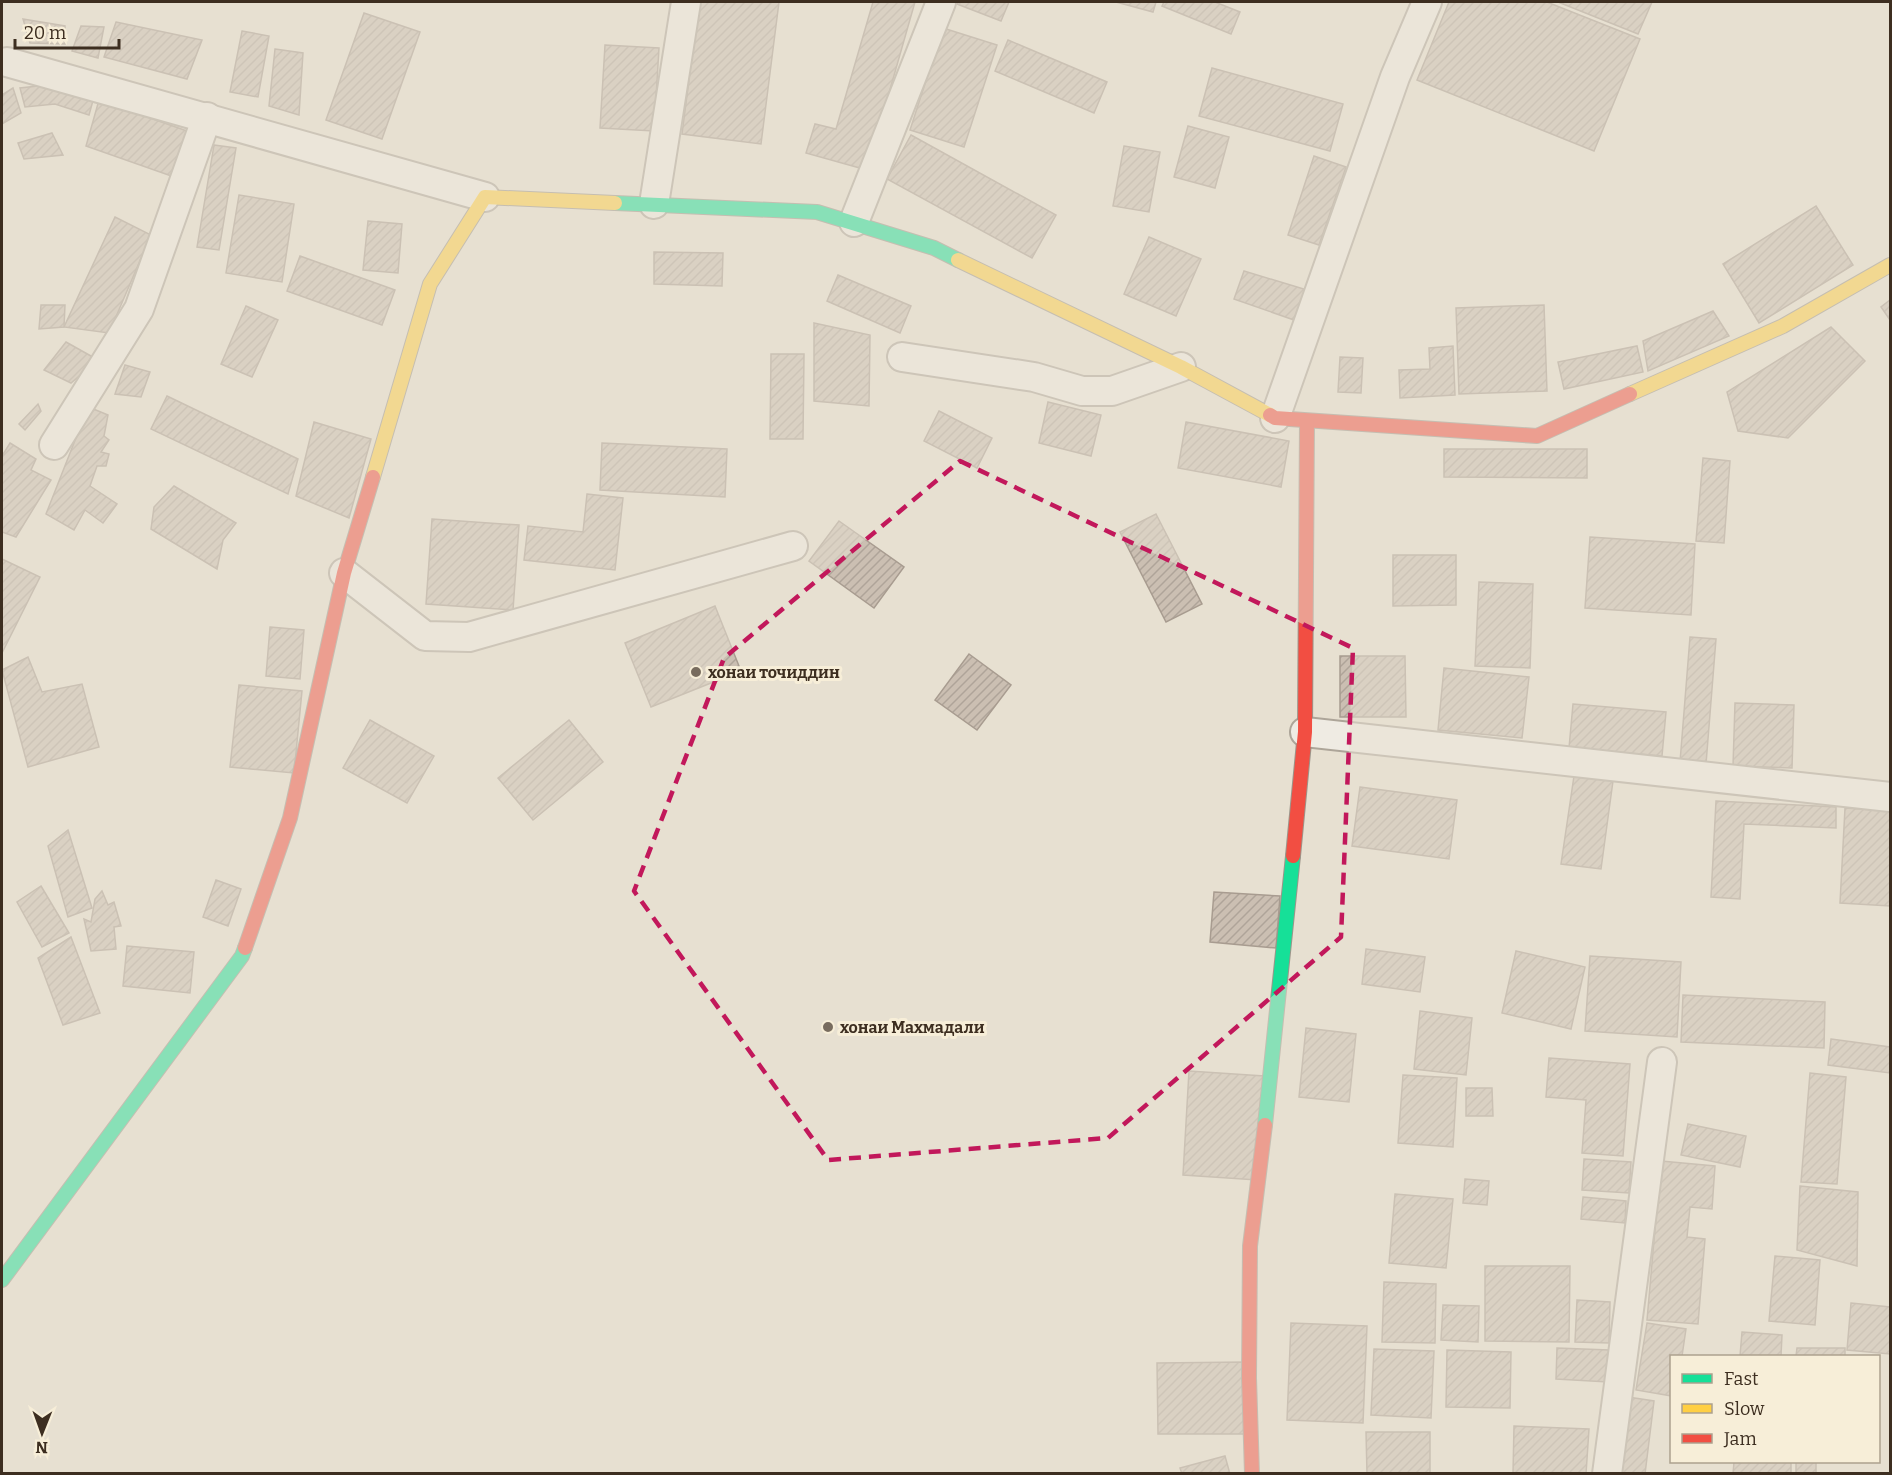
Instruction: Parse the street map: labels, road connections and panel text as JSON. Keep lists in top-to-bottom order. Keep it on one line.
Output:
{"places":["хонаи точиддин","хонаи Махмадали"],"legend":["Fast","Slow","Jam"],"scale_bar":"20 m","north":"bottom"}
